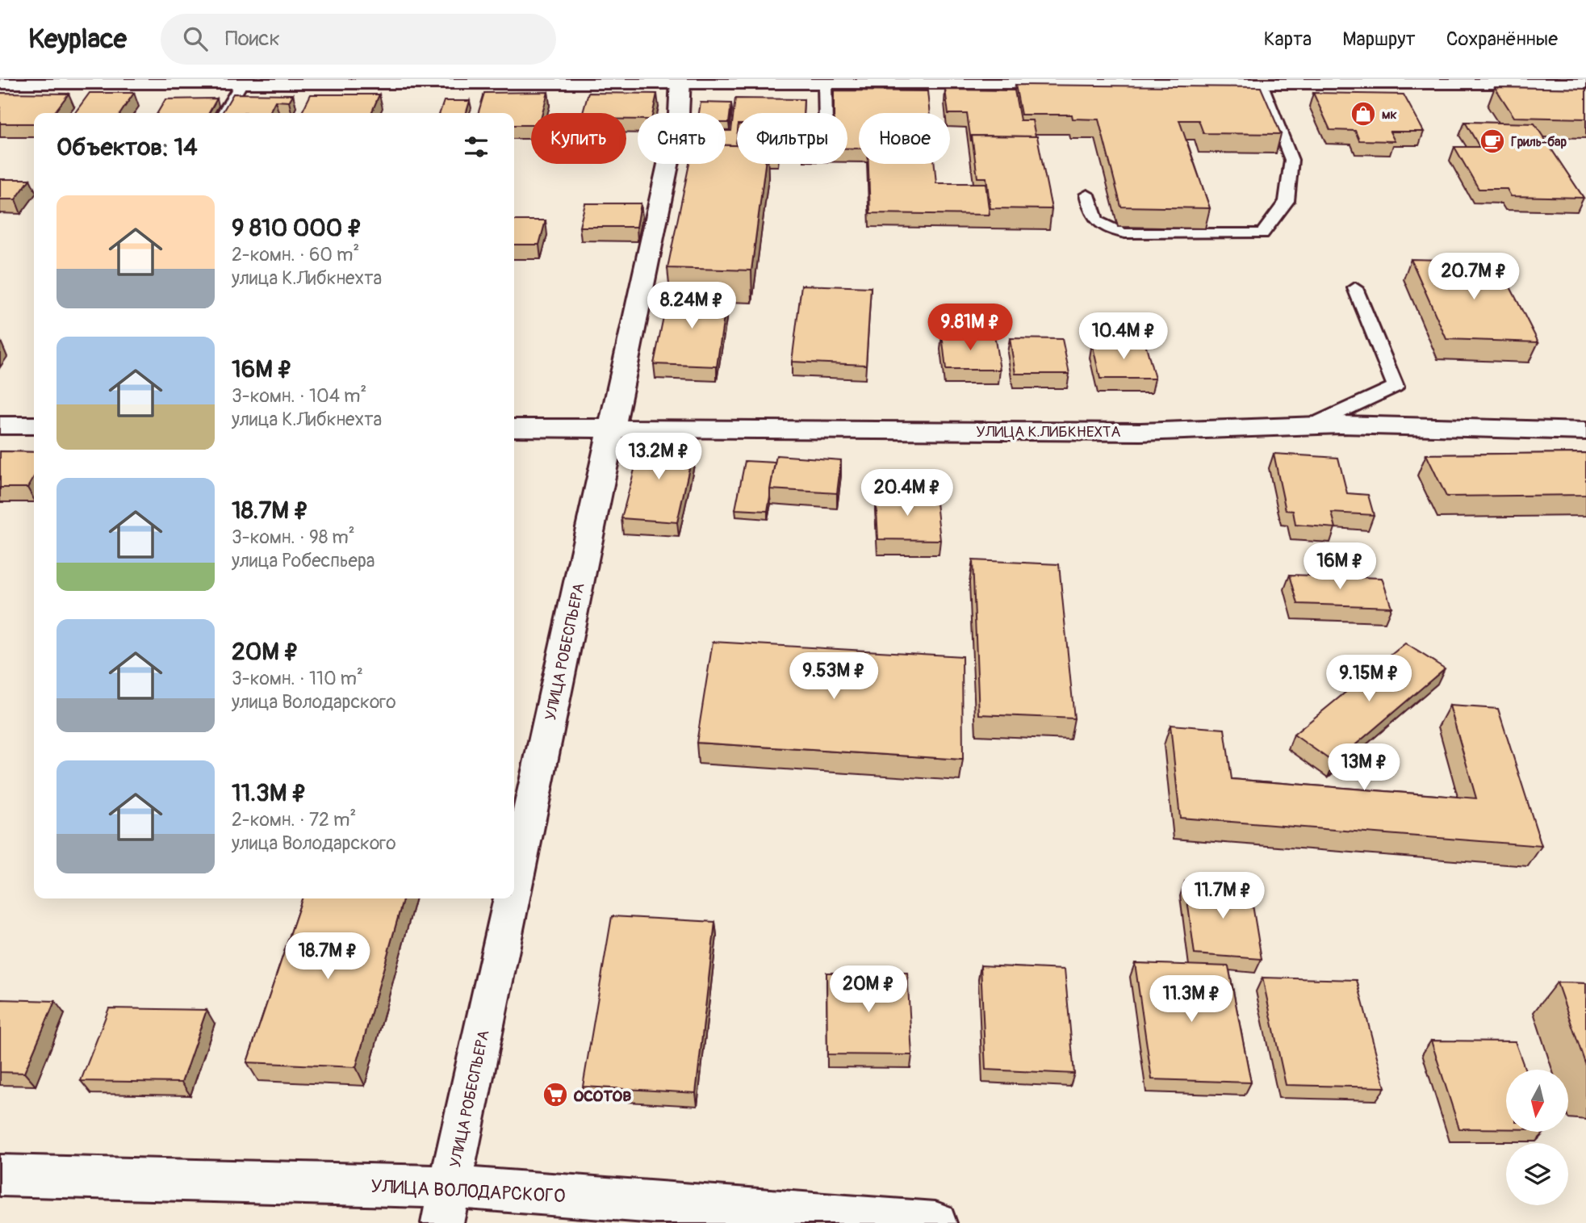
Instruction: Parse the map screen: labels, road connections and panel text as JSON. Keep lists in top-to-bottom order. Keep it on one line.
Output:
{"streets":{"street":["УЛИЦА К.ЛИБКНЕХТА","УЛИЦА РОБЕСПЬЕРА","УЛИЦА ВОЛОДАРСКОГО"]},"crossings":[["УЛИЦА К.ЛИБКНЕХТА","УЛИЦА РОБЕСПЬЕРА"],["УЛИЦА РОБЕСПЬЕРА","УЛИЦА ВОЛОДАРСКОГО"]],"places":{"shop":["мк"],"cafe":["Гриль-бар"],"supermarket":["осотов"]},"north":"bottom","page":{"header":"Keyplace","search":"Поиск","nav":["Карта","Маршрут","Сохранённые"],"chip":["Купить","Снять","Фильтры","Новое"],"heading":"Объектов: 14","list":[{"name":"9 810 000 ₽","note":"2-комн. · 60 m² · улица К.Либкнехта"},{"name":"16M ₽","note":"3-комн. · 104 m² · улица К.Либкнехта"},{"name":"18.7M ₽","note":"3-комн. · 98 m² · улица Робеспьера"},{"name":"20M ₽","note":"3-комн. · 110 m² · улица Володарского"},{"name":"11.3M ₽","note":"2-комн. · 72 m² · улица Володарского"}],"price":["20.7M ₽","8.24M ₽","9.81M ₽","10.4M ₽","13.2M ₽","20.4M ₽","16M ₽","9.53M ₽","9.15M ₽","13M ₽","11.7M ₽","18.7M ₽","20M ₽","11.3M ₽"]}}
